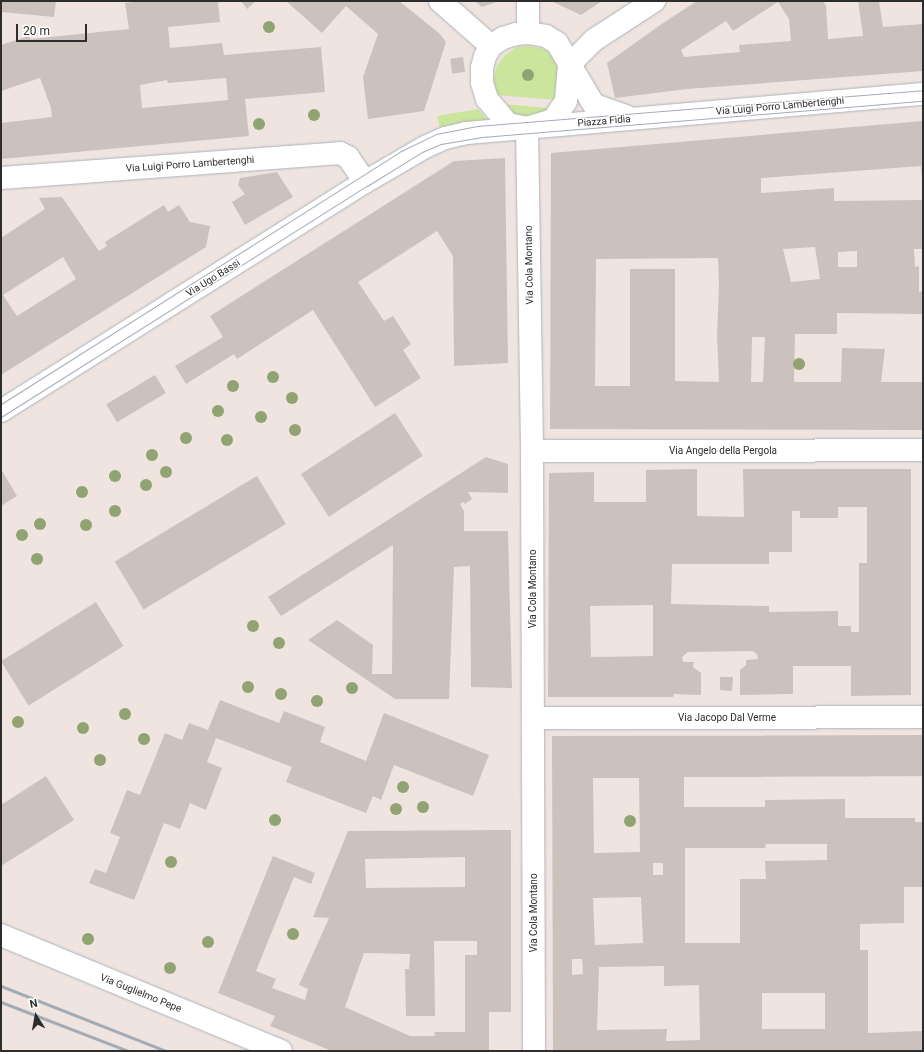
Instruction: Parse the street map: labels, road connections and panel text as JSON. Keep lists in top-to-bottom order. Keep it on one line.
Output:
{"streets":{"street":["Via Luigi Porro Lambertenghi","Piazza Fidia","Via Cola Montano","Via Ugo Bassi","Via Angelo della Pergola","Via Jacopo Dal Verme","Via Guglielmo Pepe"]},"crossings":[["Via Luigi Porro Lambertenghi","Piazza Fidia"],["Via Luigi Porro Lambertenghi","Via Ugo Bassi"],["Piazza Fidia","Via Cola Montano"],["Piazza Fidia","Via Ugo Bassi"],["Via Cola Montano","Via Angelo della Pergola"],["Via Cola Montano","Via Jacopo Dal Verme"]],"scale_bar":"20 m","north":"top"}
